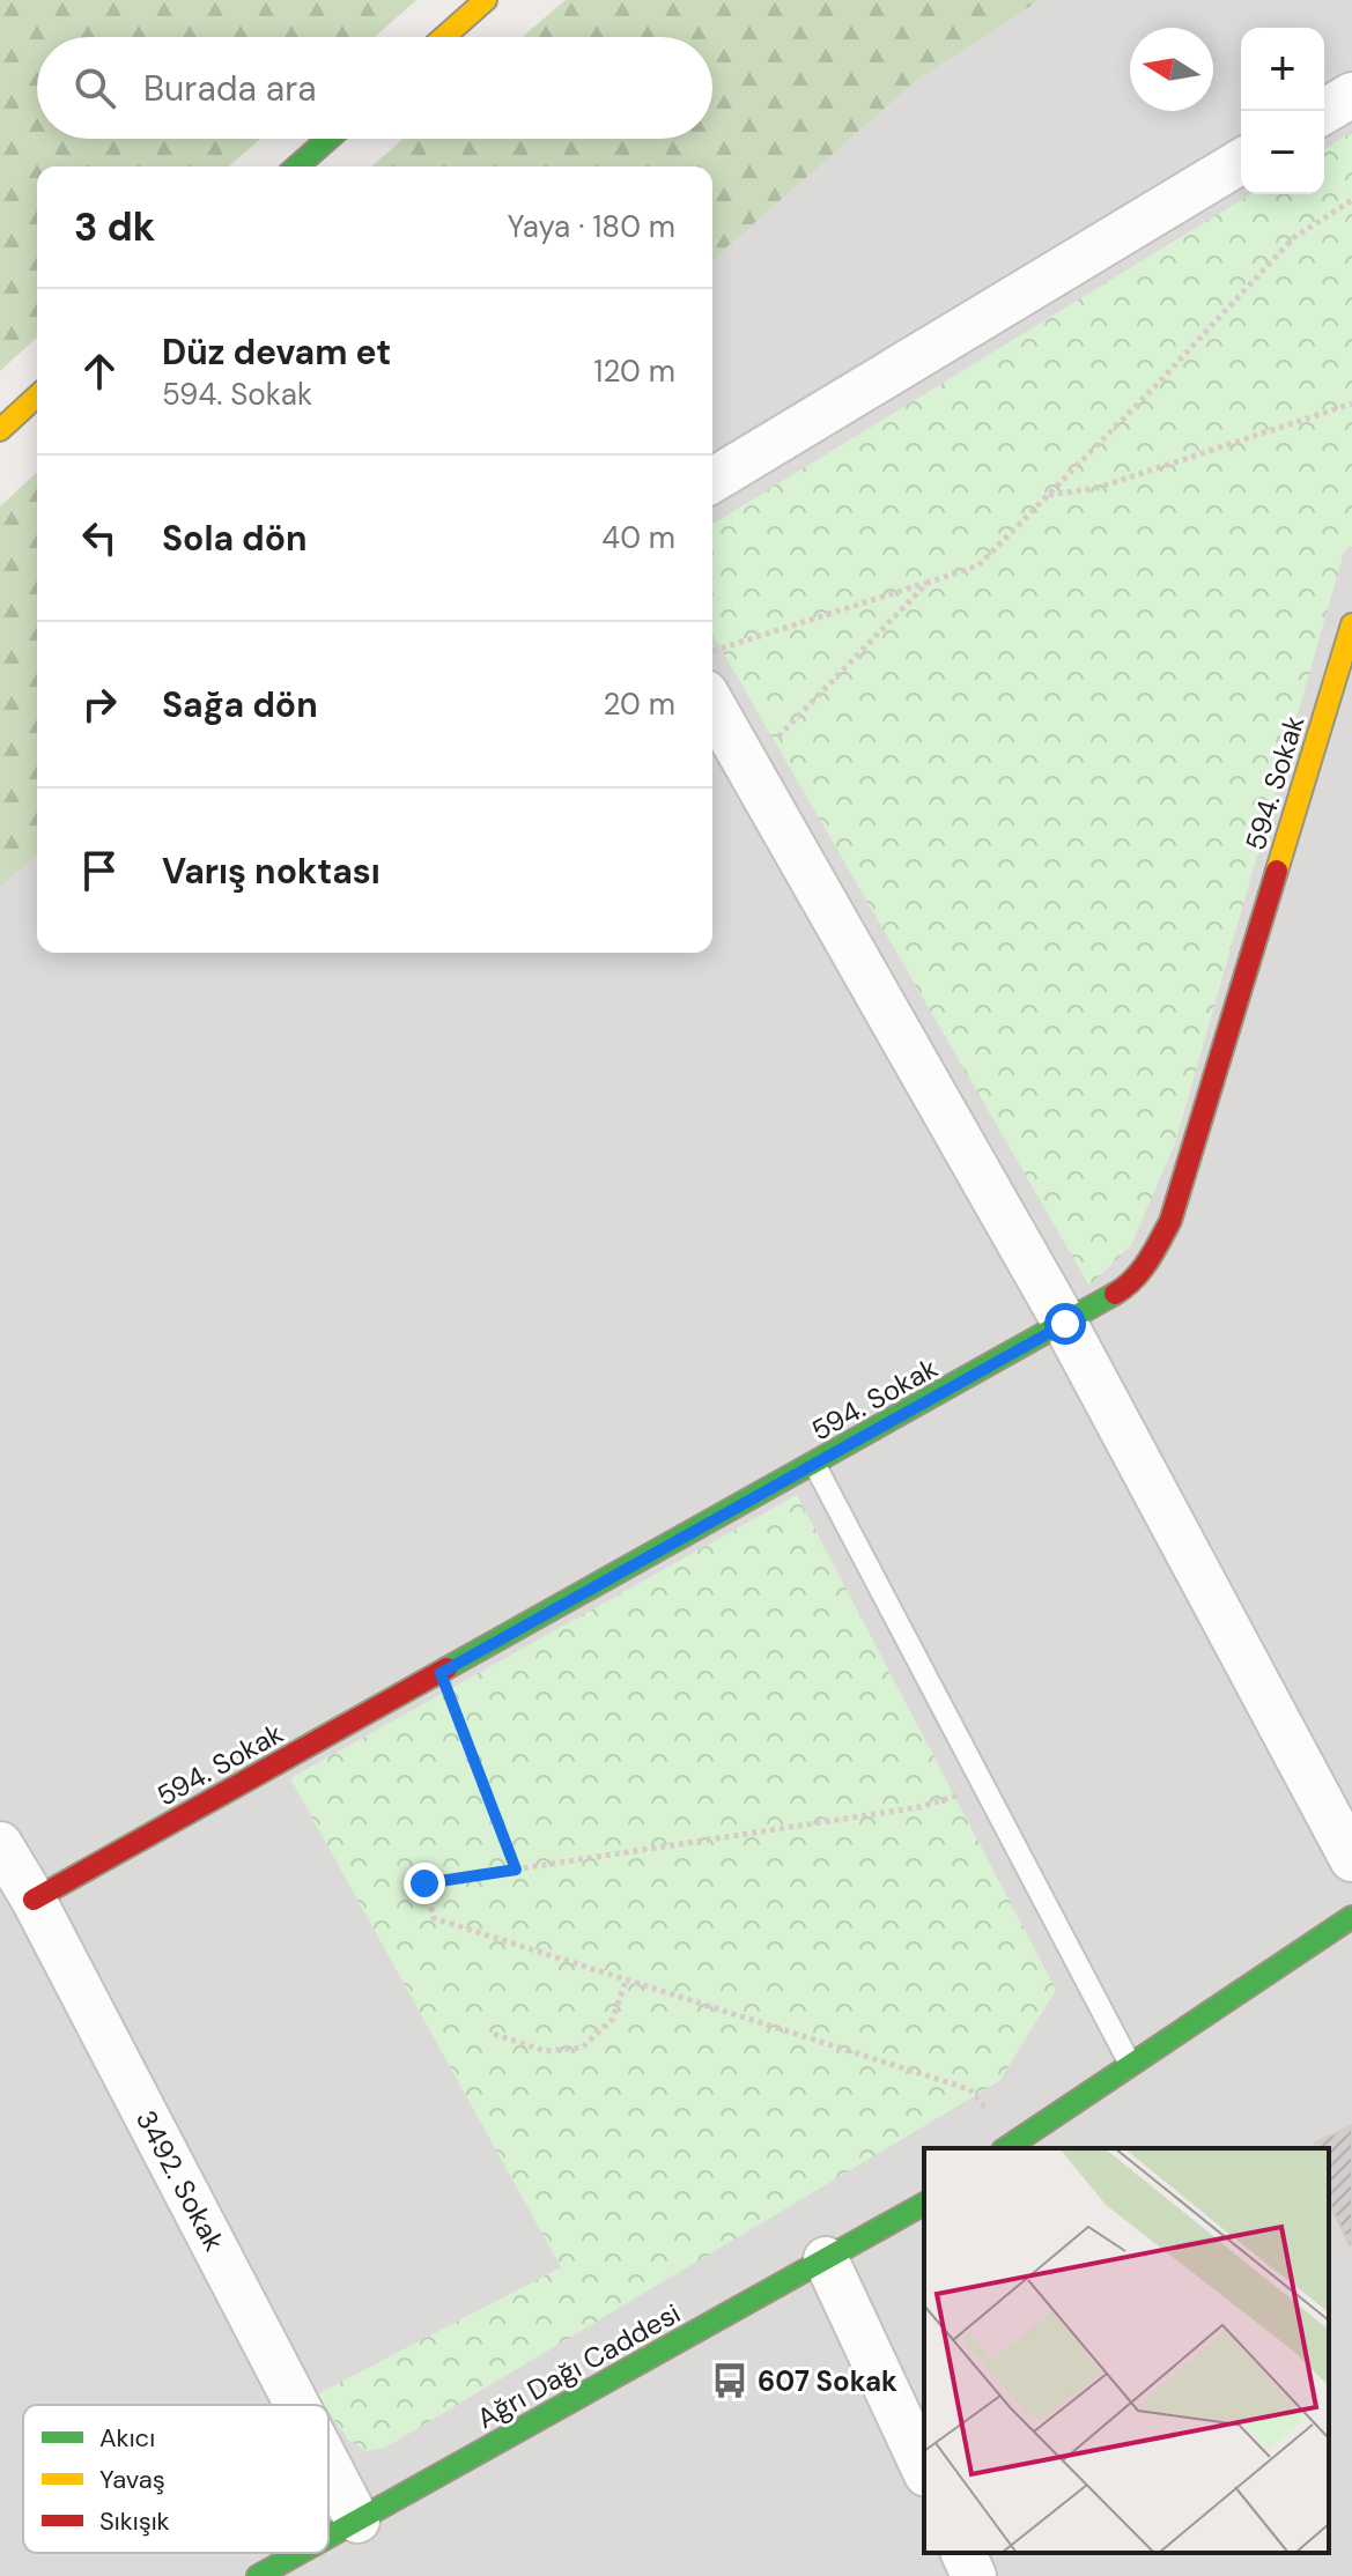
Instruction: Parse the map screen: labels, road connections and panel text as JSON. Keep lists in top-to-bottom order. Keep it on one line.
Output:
{"streets":{"main road":["594. Sokak","Ağrı Dağı Caddesi"],"street":["3492. Sokak"]},"crossings":[["594. Sokak","3492. Sokak"],["3492. Sokak","Ağrı Dağı Caddesi"]],"places":{"bus stop":["607 Sokak"]},"legend":["Akıcı","Yavaş","Sıkışık"],"north":"left","page":{"map_buttons":["+","−"],"search":"Burada ara","heading":["3 dk","Yaya · 180 m"],"list":[["Düz devam et","594. Sokak","120 m"],["Sola dön","40 m"],["Sağa dön","20 m"],"Varış noktası"]}}
